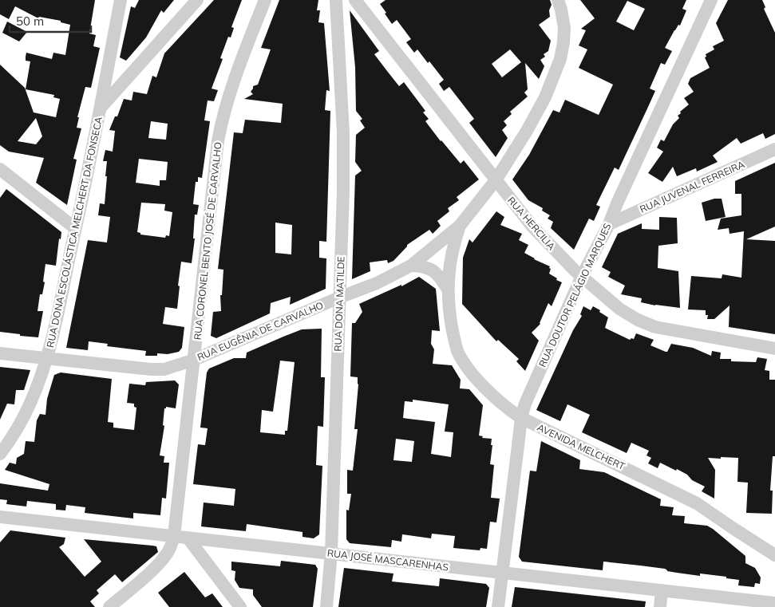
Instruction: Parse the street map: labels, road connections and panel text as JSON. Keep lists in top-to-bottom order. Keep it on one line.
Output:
{"streets":{"street":["RUA JUVENAL FERREIRA","RUA HERCILIA","RUA DONA ESCOLÁSTICA MELCHERT DA FONSECA","RUA CORONEL BENTO JOSÉ DE CARVALHO","RUA DOUTOR PELÁGIO MARQUES","RUA DONA MATILDE","RUA EUGÊNIA DE CARVALHO","AVENIDA MELCHERT","RUA JOSÉ MASCARENHAS"]},"crossings":[["RUA JUVENAL FERREIRA","RUA DOUTOR PELÁGIO MARQUES"],["RUA HERCILIA","RUA DOUTOR PELÁGIO MARQUES"],["RUA HERCILIA","RUA EUGÊNIA DE CARVALHO"],["RUA DONA ESCOLÁSTICA MELCHERT DA FONSECA","RUA EUGÊNIA DE CARVALHO"],["RUA CORONEL BENTO JOSÉ DE CARVALHO","RUA EUGÊNIA DE CARVALHO"],["RUA CORONEL BENTO JOSÉ DE CARVALHO","RUA JOSÉ MASCARENHAS"],["RUA DOUTOR PELÁGIO MARQUES","AVENIDA MELCHERT"],["RUA DOUTOR PELÁGIO MARQUES","RUA JOSÉ MASCARENHAS"],["RUA DONA MATILDE","RUA EUGÊNIA DE CARVALHO"],["RUA DONA MATILDE","RUA JOSÉ MASCARENHAS"],["RUA EUGÊNIA DE CARVALHO","AVENIDA MELCHERT"]],"scale_bar":"50 m"}
